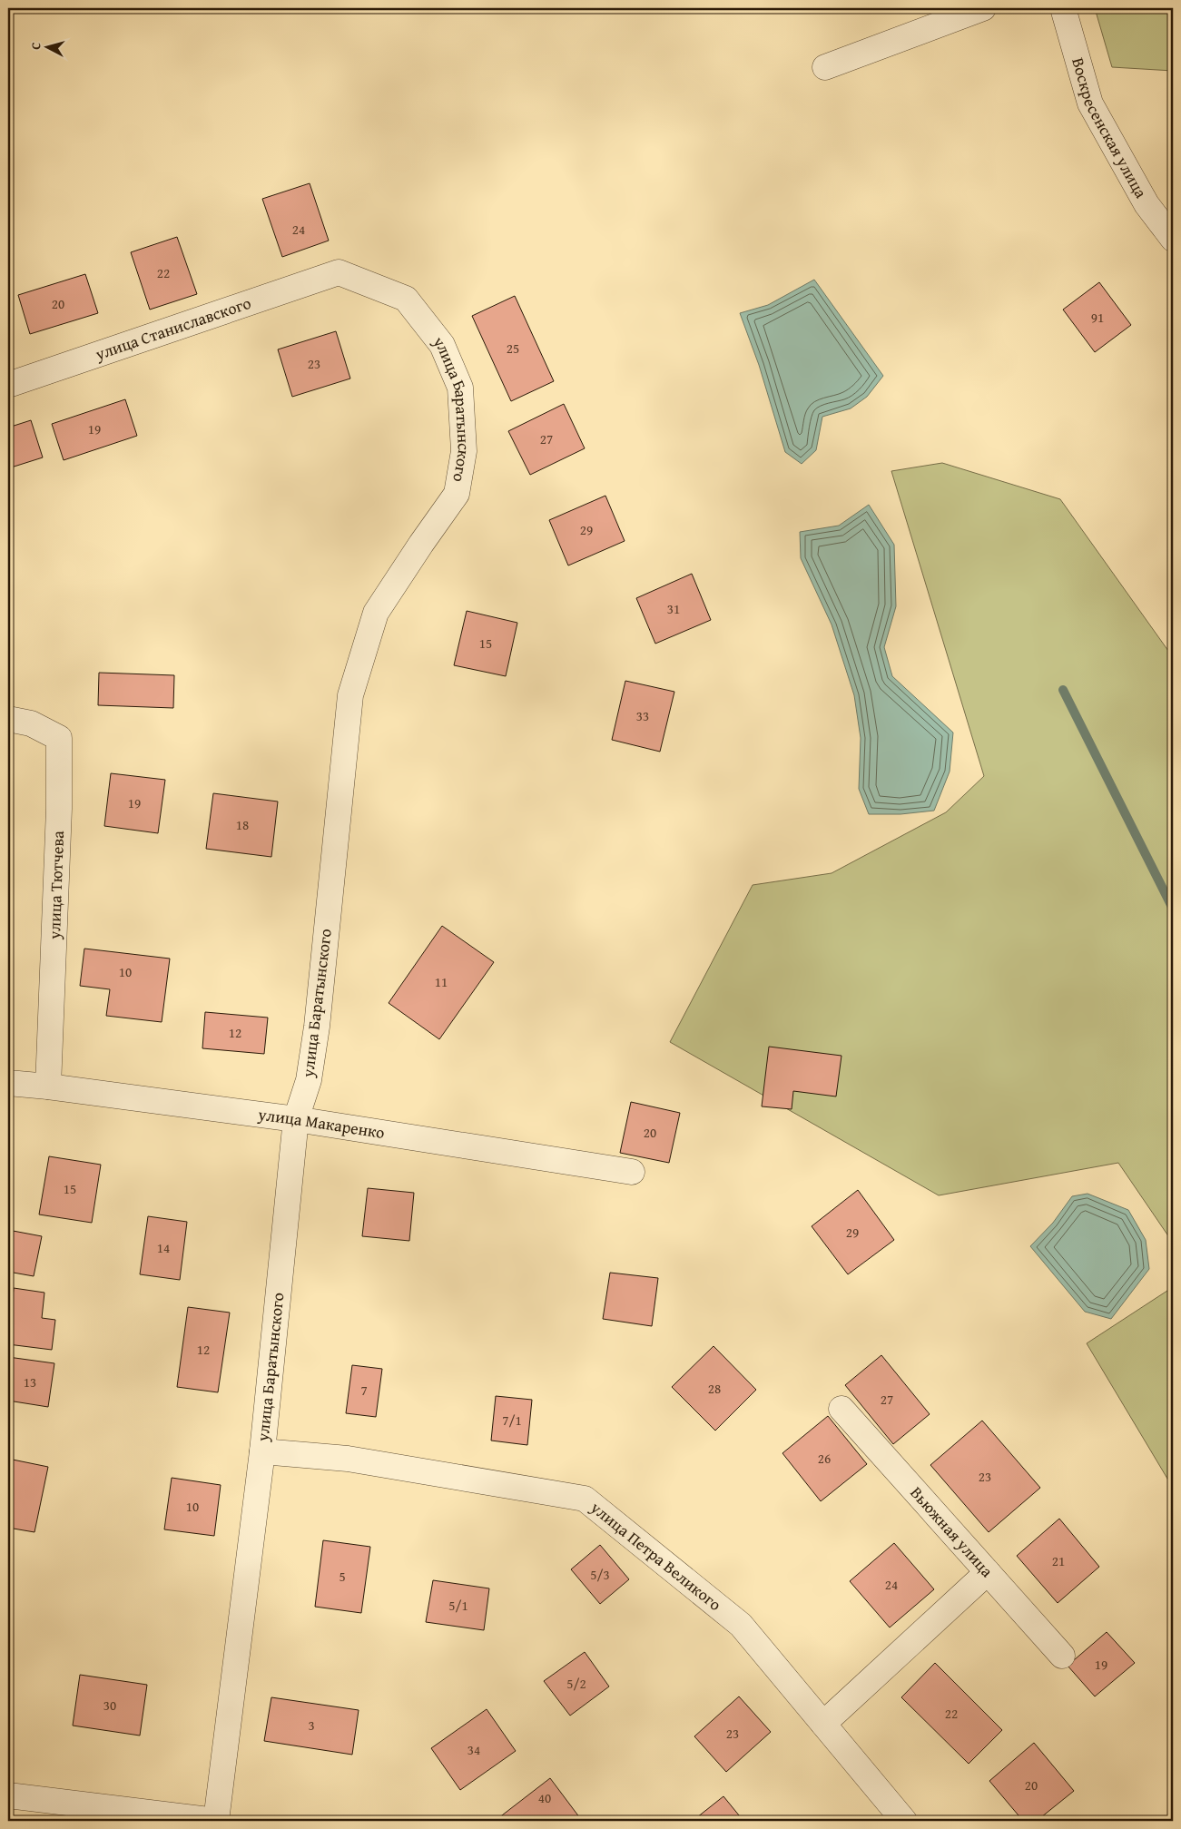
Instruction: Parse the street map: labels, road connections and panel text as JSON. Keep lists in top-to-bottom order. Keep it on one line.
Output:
{"streets":{"street":["Воскресенская улица","улица Станиславского","улица Баратынского","улица Тютчева","улица Макаренко","Вьюжная улица","улица Петра Великого"]},"crossings":[["улица Станиславского","улица Баратынского"],["улица Баратынского","улица Макаренко"],["улица Баратынского","улица Петра Великого"],["улица Тютчева","улица Макаренко"]],"house_numbers":["24","22","20","91","25","23","19","27","29","31","15","33","19","18","10","11","12","20","15","29","14","12","13","28","7","27","7/1","26","23","10","21","5/3","5","24","5/1","19","5/2","30","22","3","23","34","20","40"],"north":"left"}
